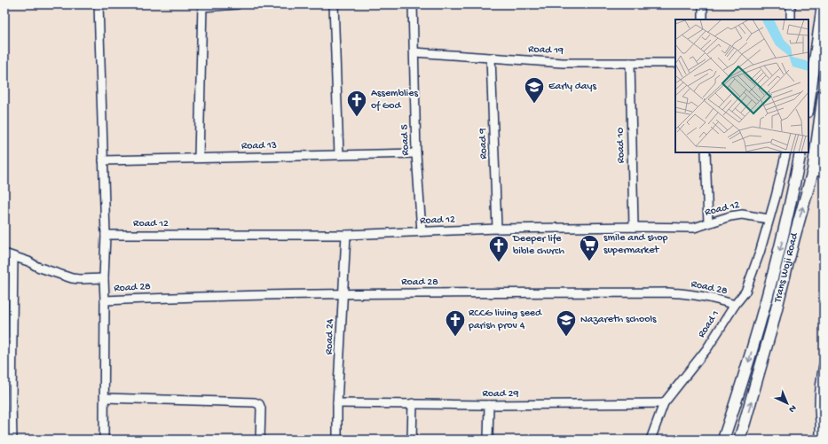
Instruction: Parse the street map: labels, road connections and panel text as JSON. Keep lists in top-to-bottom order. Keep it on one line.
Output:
{"streets":{"main road":["Trans Woji Road"],"street":["Road 19","Road 5","Road 9","Road 10","Road 13","Road 12","Road 28","Road 1","Road 24","Road 29"]},"crossings":[["Road 19","Road 5"],["Road 19","Road 9"],["Road 19","Road 10"],["Road 5","Road 13"],["Road 5","Road 12"],["Road 9","Road 12"],["Road 10","Road 12"],["Road 12","Road 1"],["Road 12","Road 24"],["Road 28","Road 1"],["Road 28","Road 24"],["Road 1","Road 29"],["Road 24","Road 29"]],"places":{"school or university":["Early days","Nazareth schools"],"church":["Assemblies of God","Deeper life bible church","RCCG living seed parish prov 4"],"supermarket":["smile and shop supermarket"]},"north":"bottom right"}
